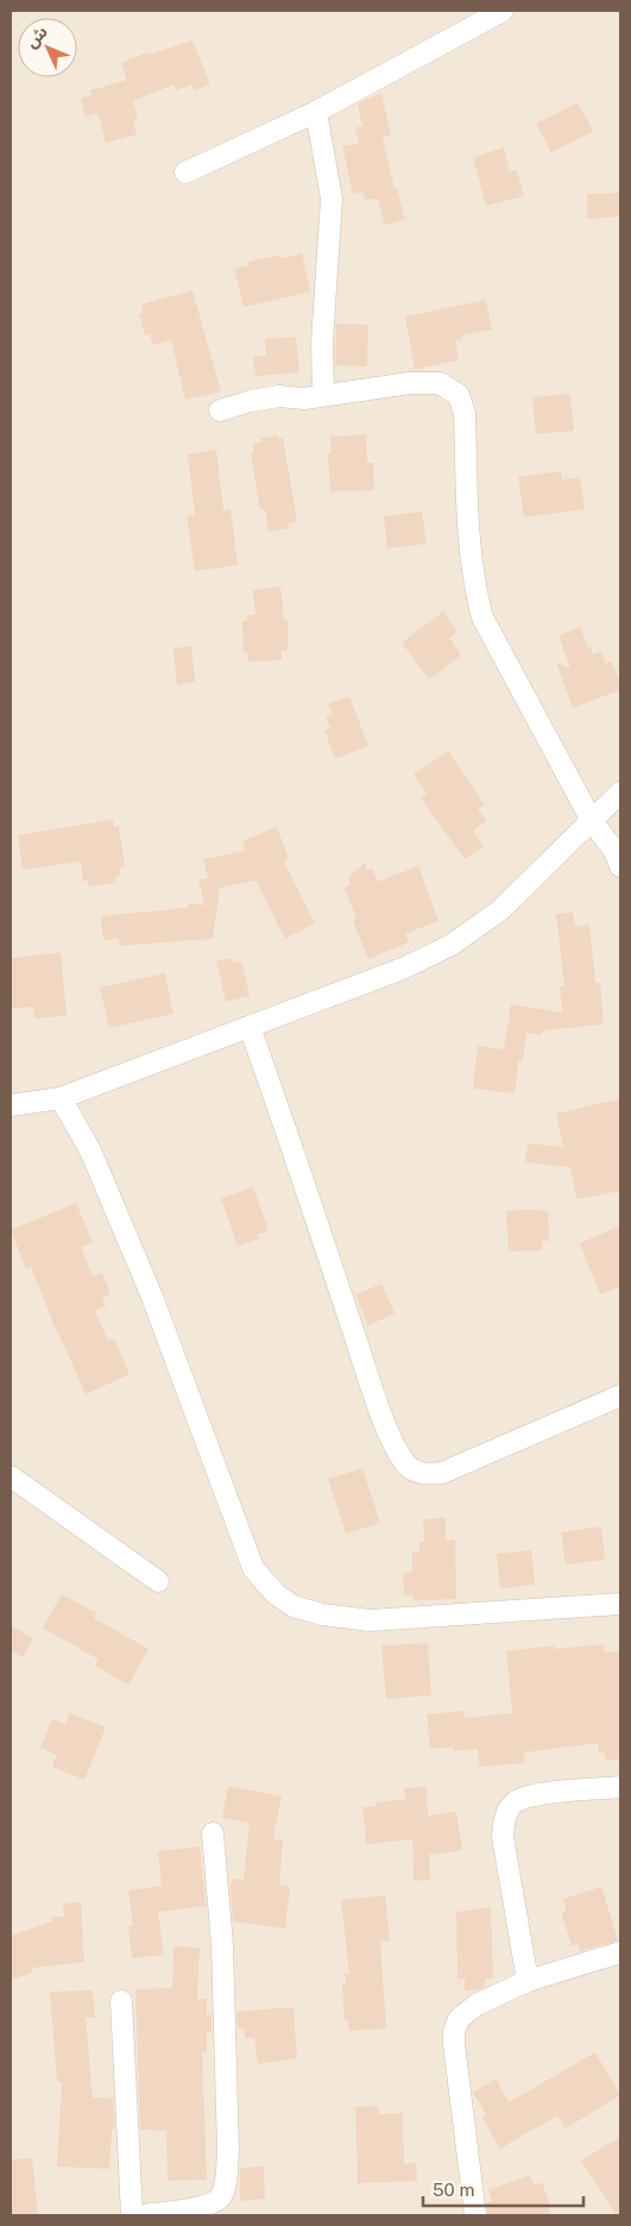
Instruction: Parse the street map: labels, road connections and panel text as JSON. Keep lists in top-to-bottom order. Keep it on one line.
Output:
{"scale_bar":"50 m","north":"top left"}
